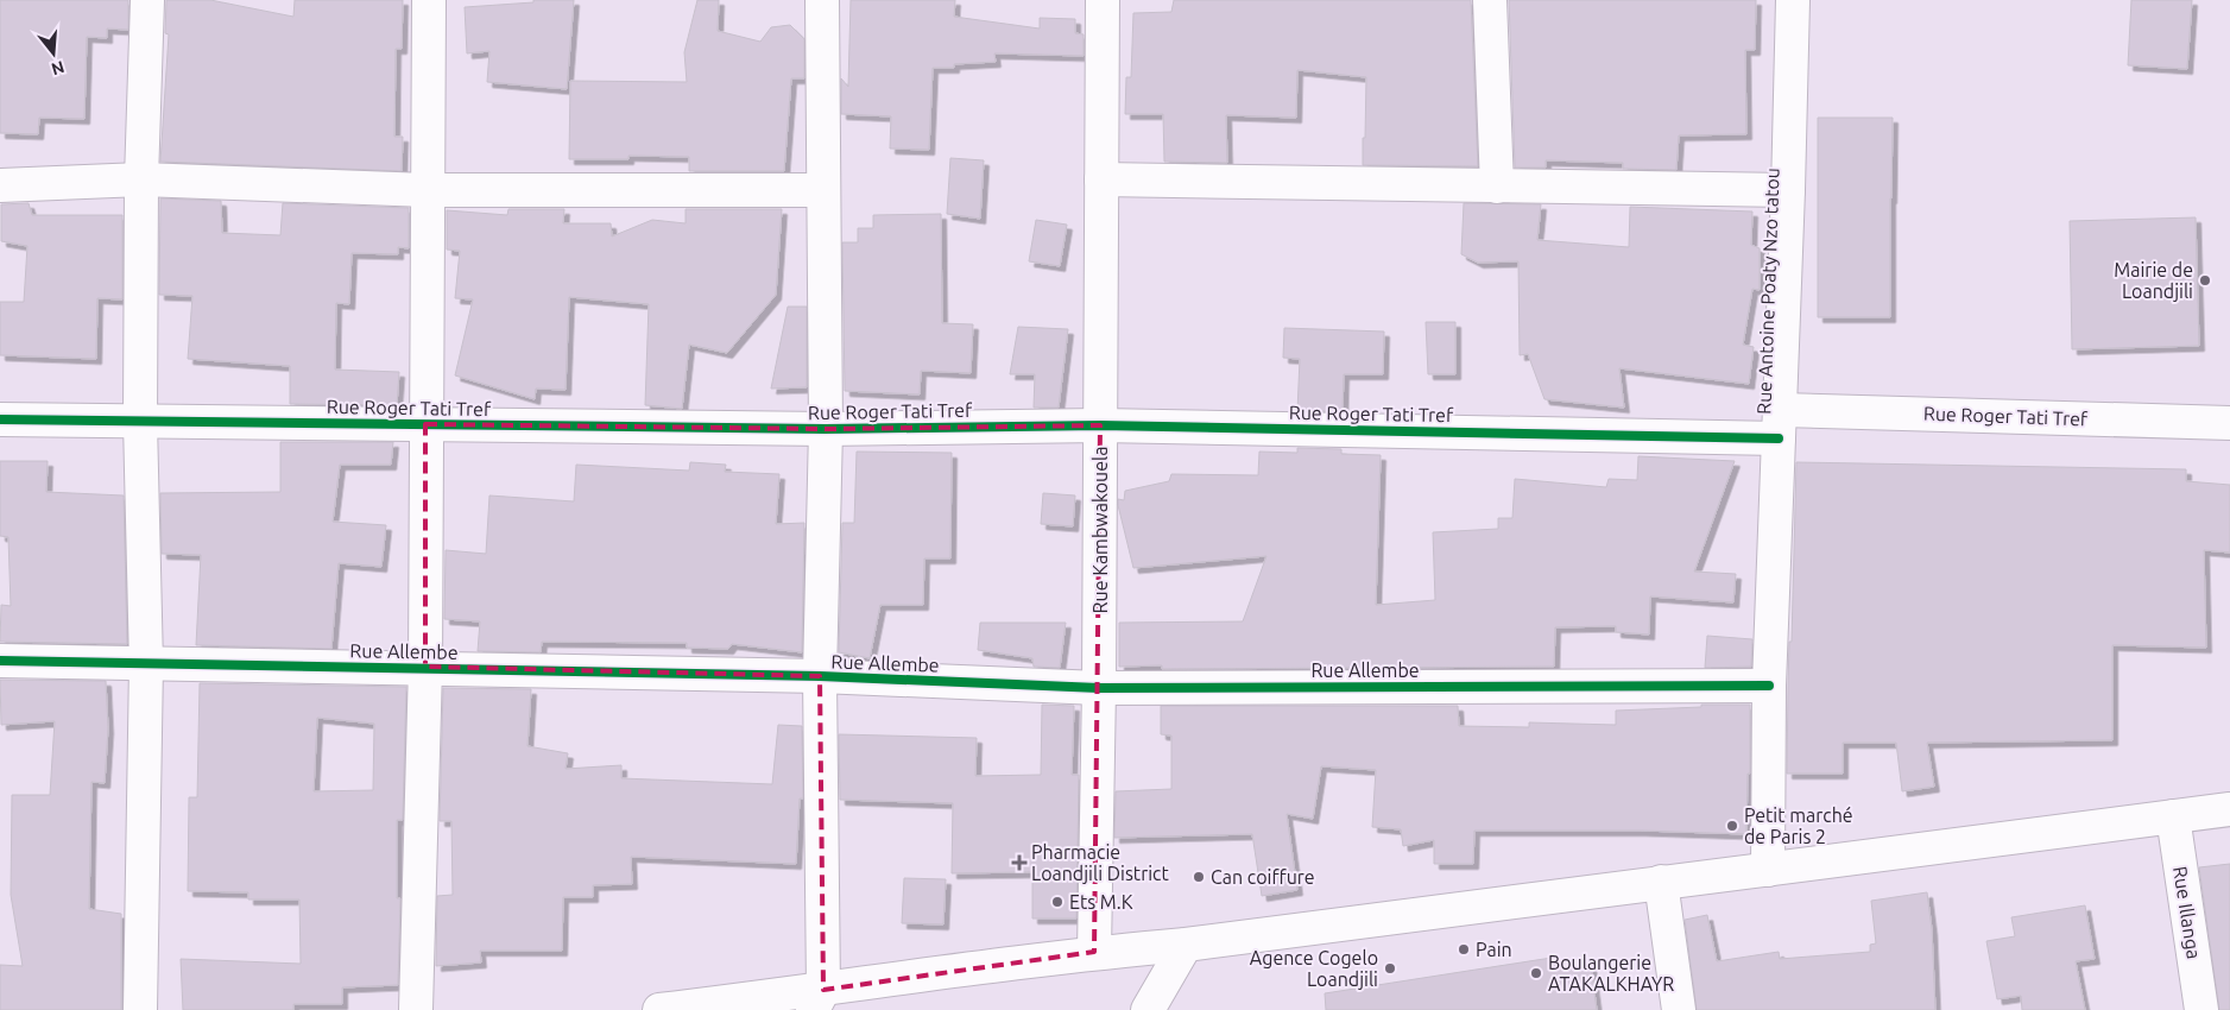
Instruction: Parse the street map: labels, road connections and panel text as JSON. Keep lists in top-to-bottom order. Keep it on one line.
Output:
{"streets":{"main road":["Rue Antoine Poaty Nzo tatou","Rue Roger Tati Tref","Rue Kambwakouela","Rue Allembe","Rue Illanga"]},"crossings":[["Rue Antoine Poaty Nzo tatou","Rue Roger Tati Tref"],["Rue Antoine Poaty Nzo tatou","Rue Allembe"],["Rue Roger Tati Tref","Rue Kambwakouela"],["Rue Kambwakouela","Rue Allembe"]],"places":{"other":["Mairie de Loandjili","Petit marché de Paris 2","Can coiffure","Ets M.K","Pain","Agence Cogelo Loandjili","Boulangerie ATAKALKHAYR"],"health":["Pharmacie Loandjili District"]},"north":"bottom"}
